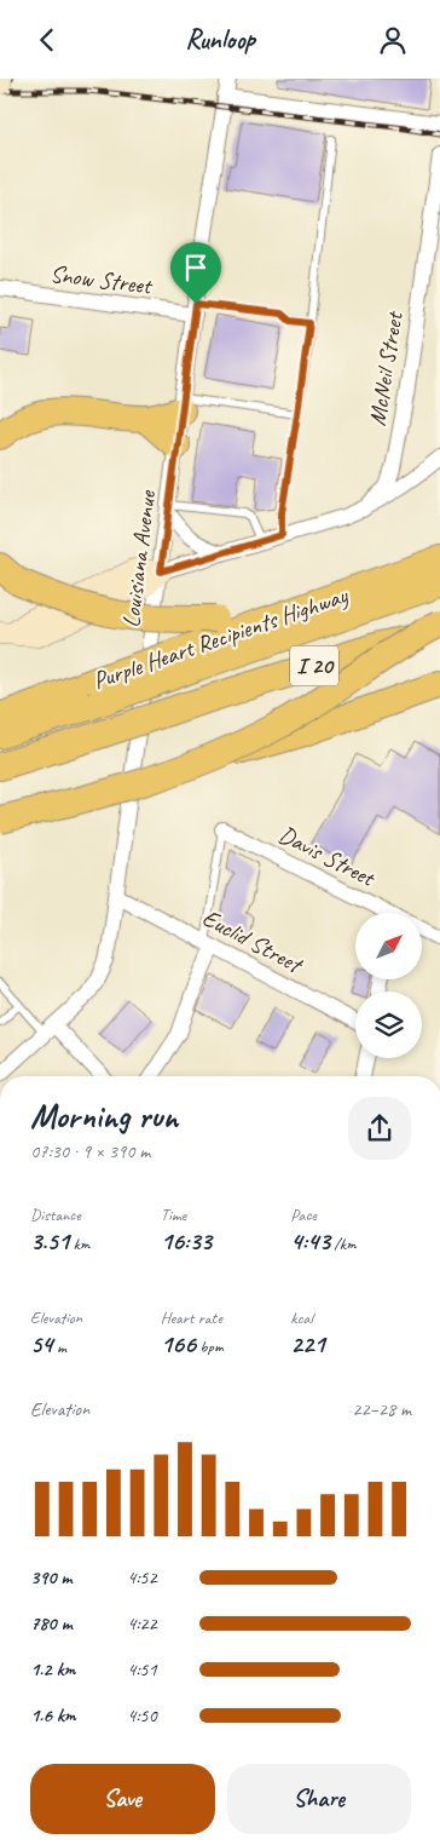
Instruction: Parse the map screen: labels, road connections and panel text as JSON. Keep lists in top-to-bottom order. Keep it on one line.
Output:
{"streets":{"highway":["Purple Heart Recipients Highway","I 20"],"street":["Snow Street","McNeil Street","Louisiana Avenue","Davis Street","Euclid Street"]},"crossings":[["Snow Street","Louisiana Avenue"],["Louisiana Avenue","Euclid Street"]],"north":"top right","page":{"header":"Runloop","heading":["Morning run","07:30 · 9 × 390 m"],"stats":[["Distance","3.51 km"],["Time","16:33"],["Pace","4:43 /km"],["Elevation","54 m"],["Heart rate","166 bpm"],["kcal","221"]],"chart":["Elevation","22–28 m"],"list":[{"name":"390 m","note":"4:52"},{"name":"780 m","note":"4:22"},{"name":"1.2 km","note":"4:51"},{"name":"1.6 km","note":"4:50"}],"buttons":["Save","Share"]}}
